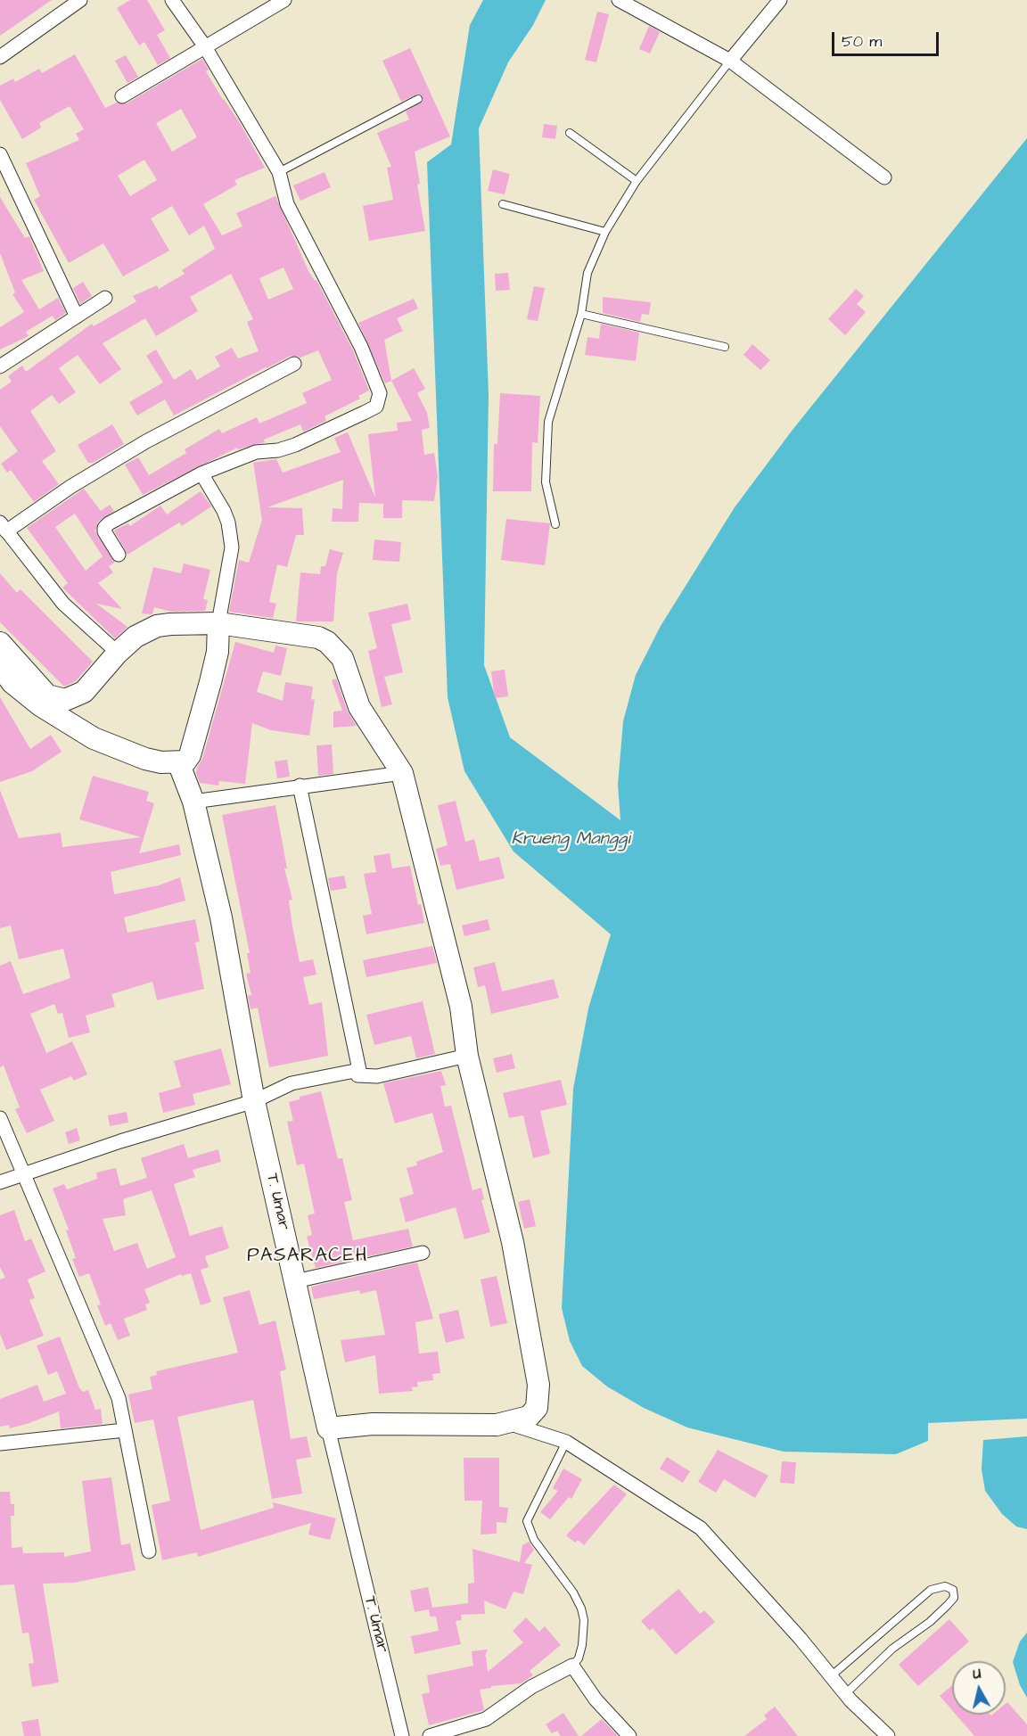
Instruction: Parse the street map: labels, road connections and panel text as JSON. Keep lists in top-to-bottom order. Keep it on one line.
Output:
{"streets":{"main road":["T. Umar"]},"districts":["PASARACEH"],"water":["Krueng Manggi"],"scale_bar":"50 m","north":"top"}
